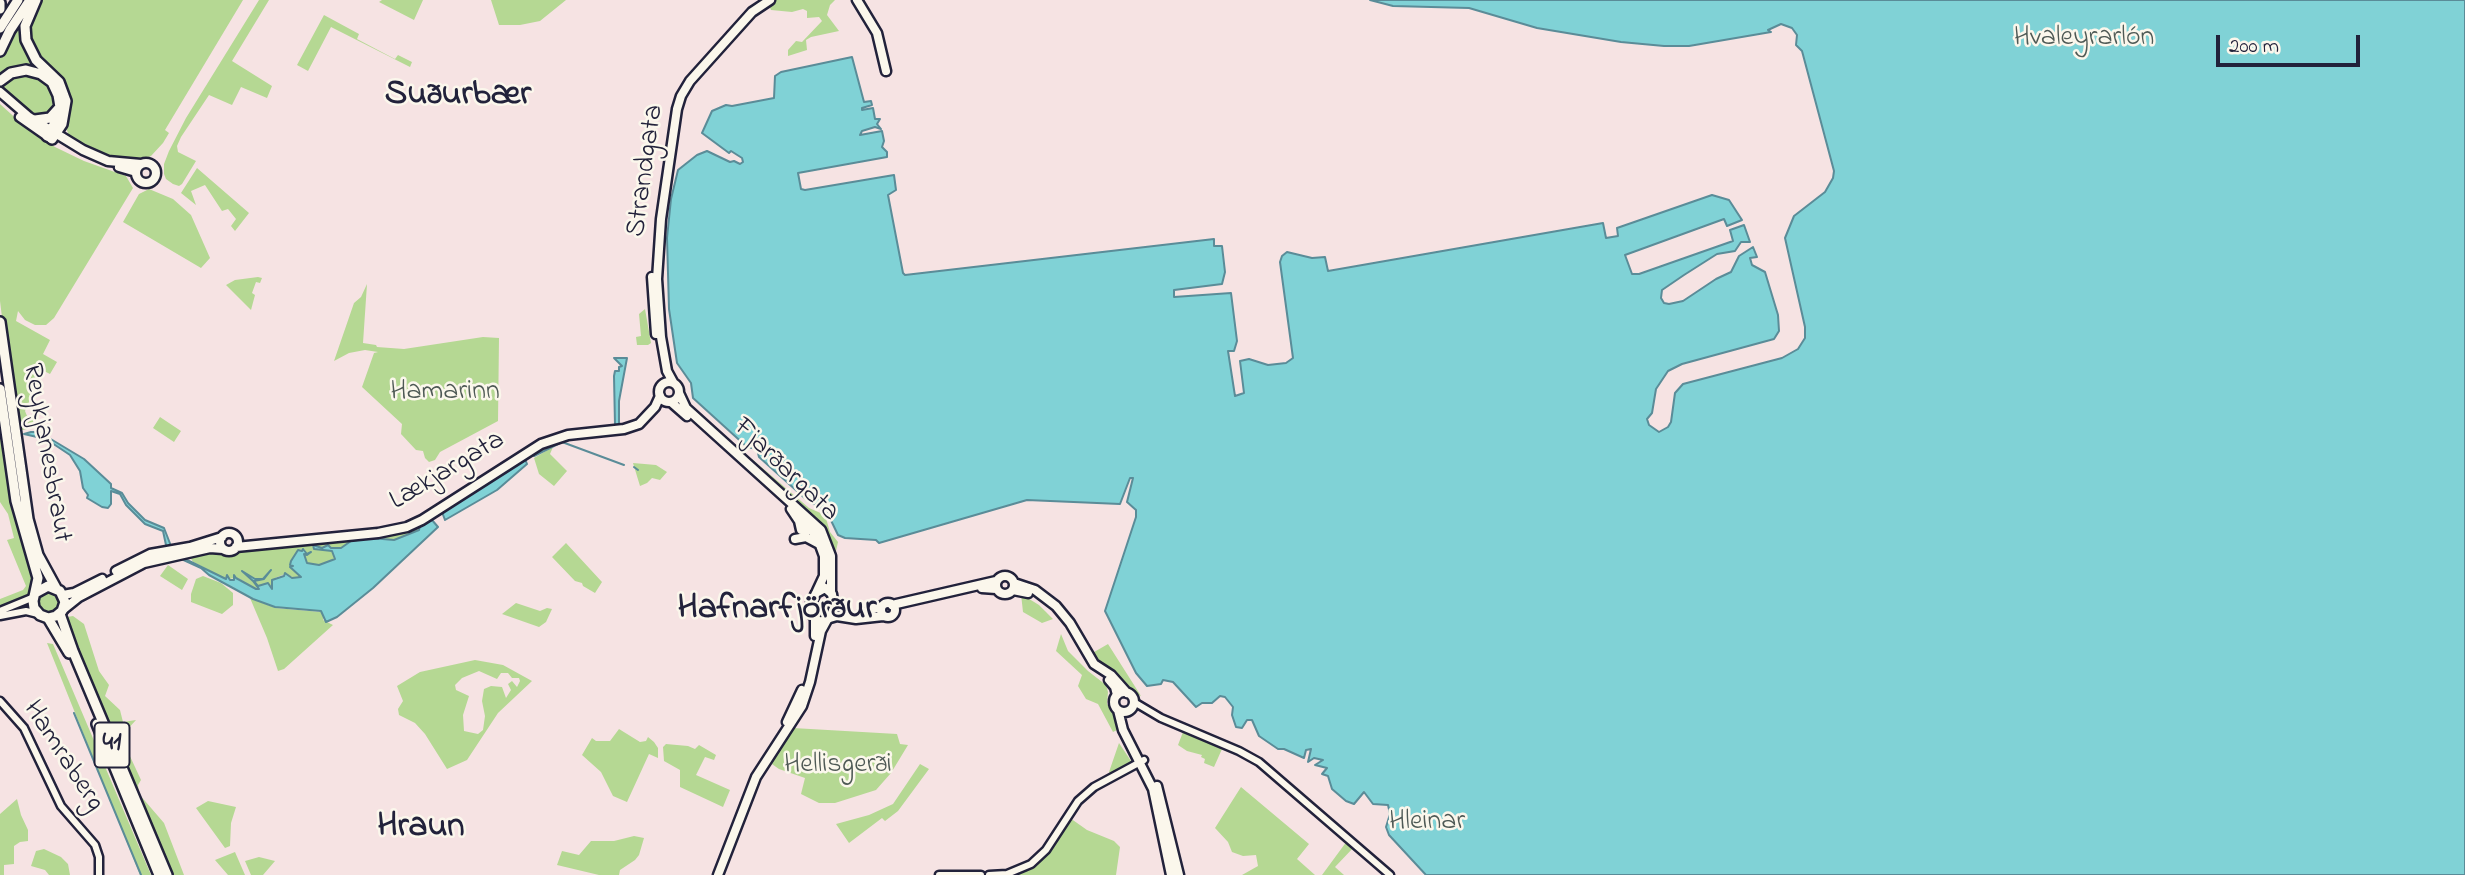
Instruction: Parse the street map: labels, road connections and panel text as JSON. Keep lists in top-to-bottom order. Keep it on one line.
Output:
{"streets":{"highway":["Reykjanesbraut","41"],"main road":["Strandgata","Fjarðargata","Lækjargata"],"street":["Hamraberg"]},"crossings":[["Strandgata","Fjarðargata"],["Strandgata","Lækjargata"],["Reykjanesbraut","41"],["Fjarðargata","Lækjargata"]],"districts":["Suðurbær","Hafnarfjörður","Hraun"],"parks":["Hvaleyrarlón","Hamarinn","Hellisgerði","Hleinar"],"scale_bar":"200 m"}
